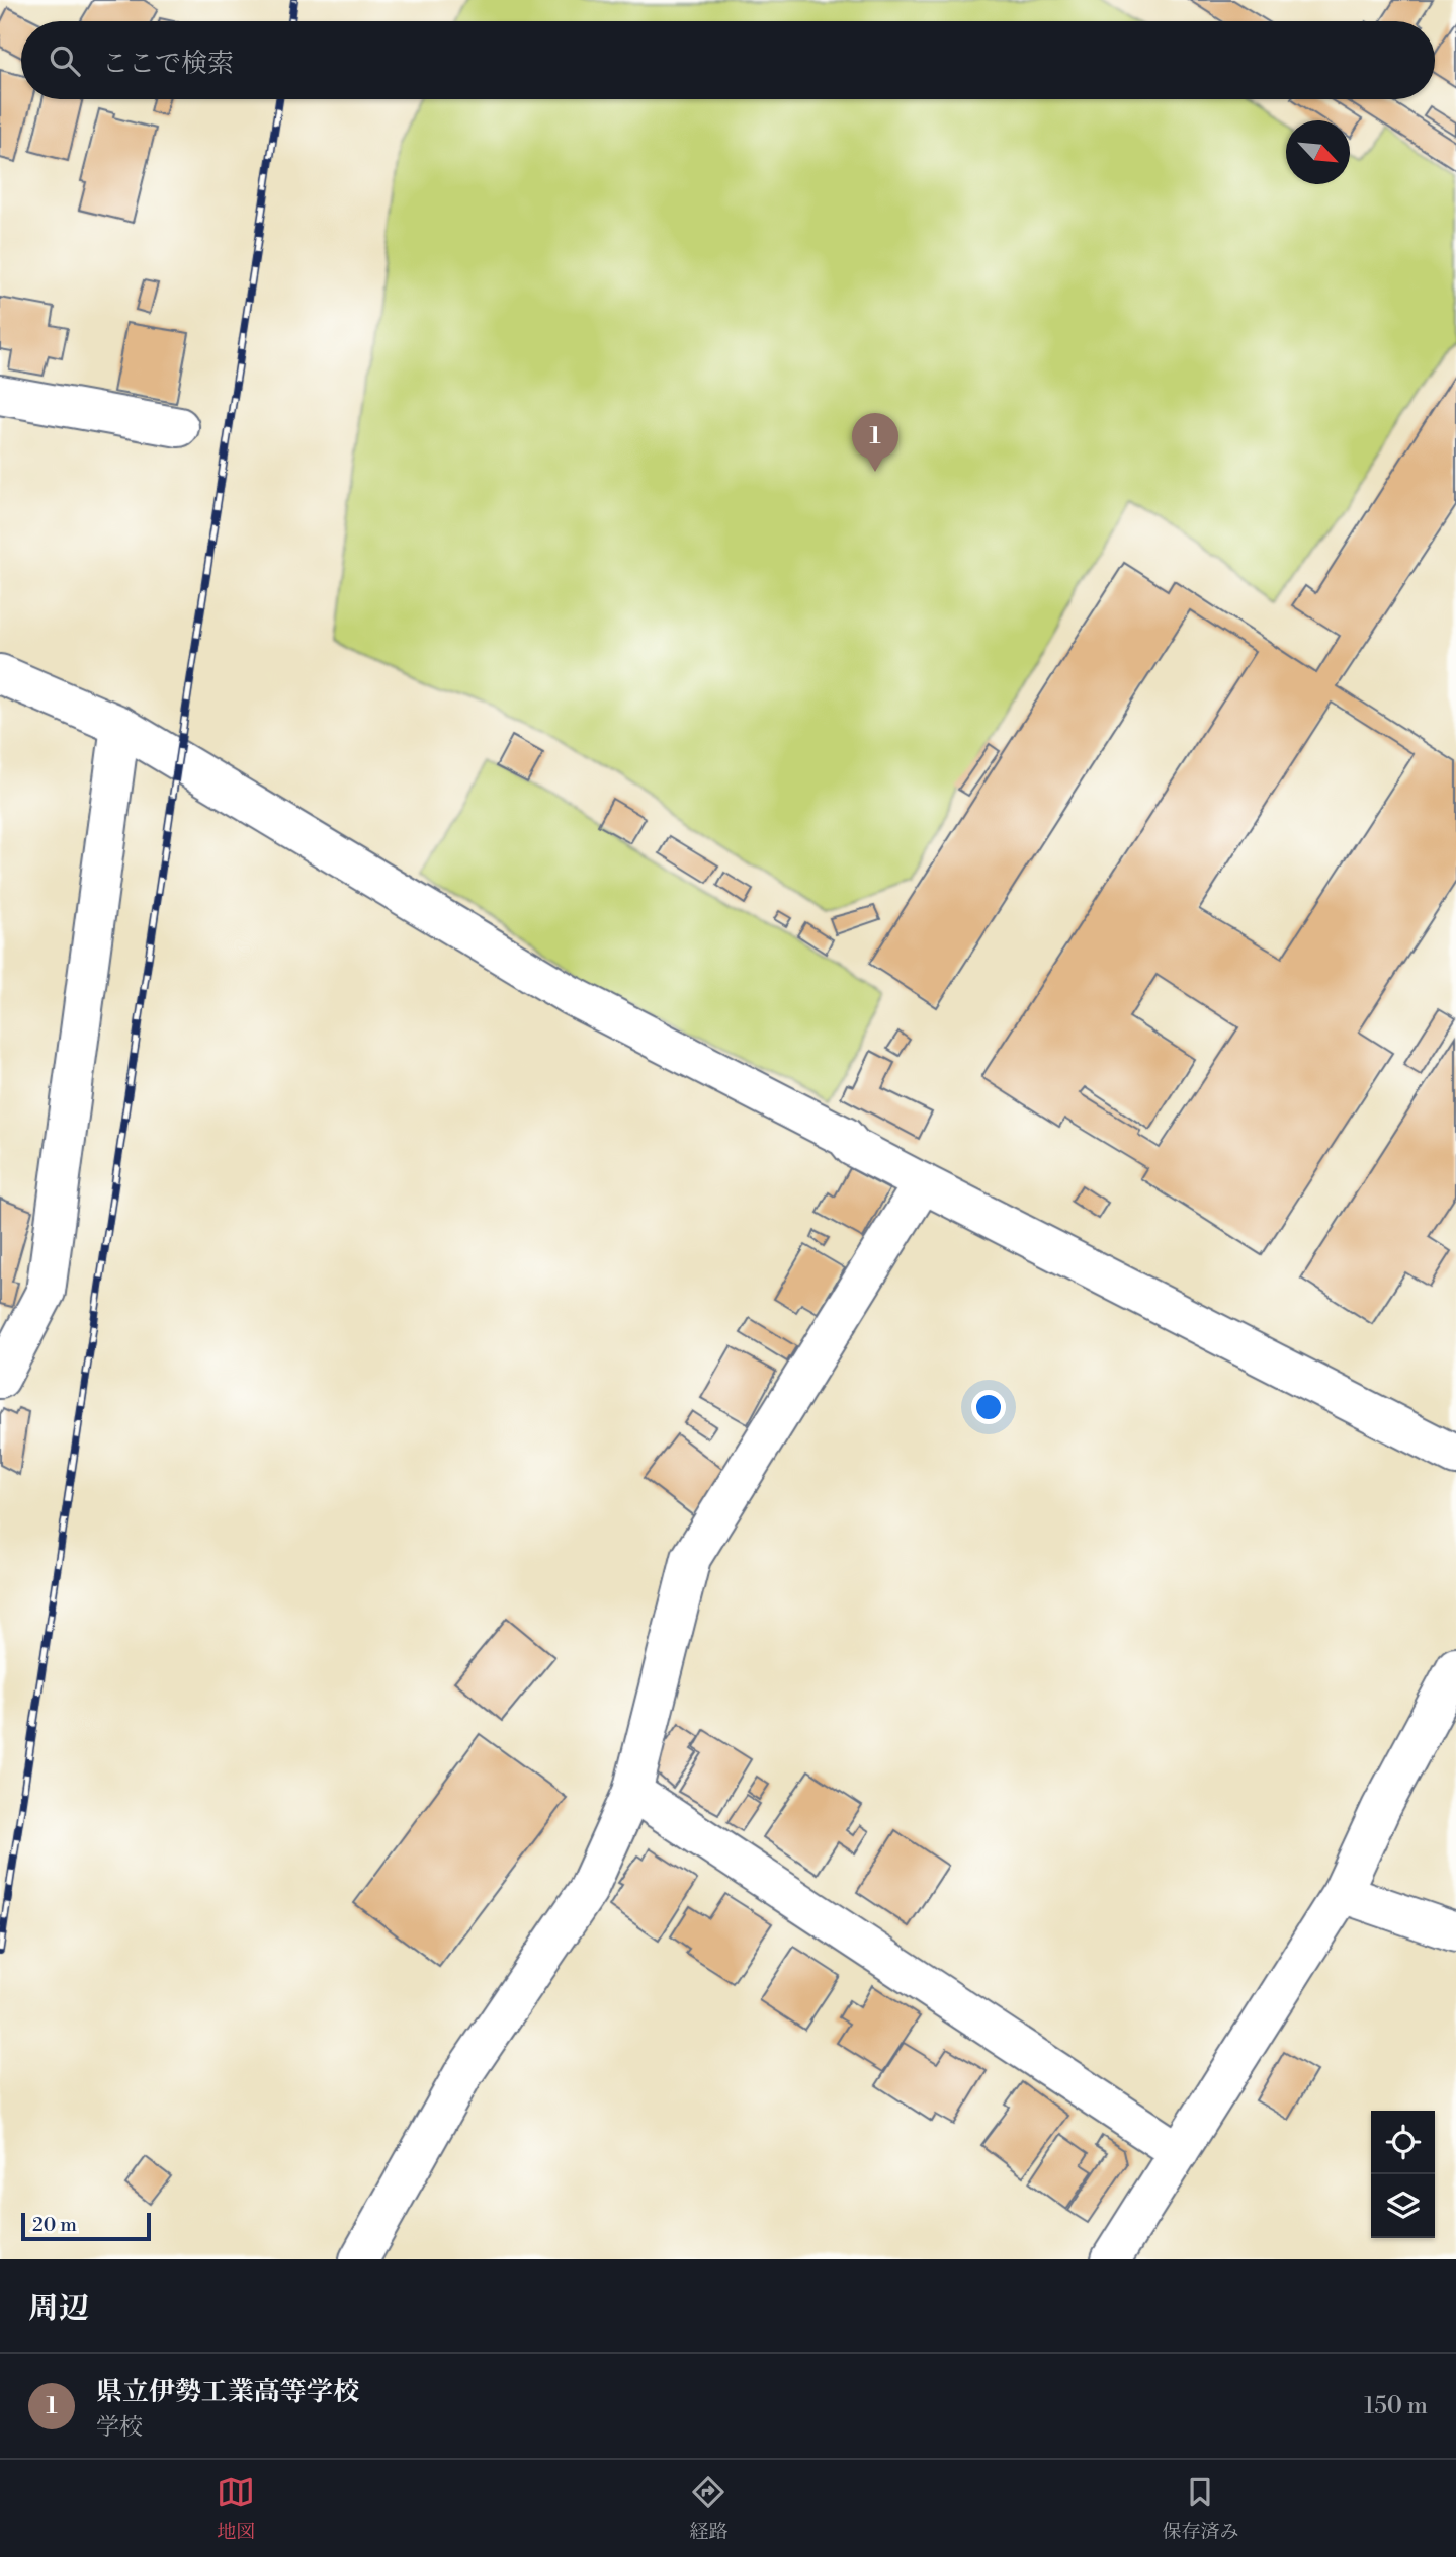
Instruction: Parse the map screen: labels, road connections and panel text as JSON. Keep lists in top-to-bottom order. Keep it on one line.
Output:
{"scale_bar":"20 m","north":"bottom right","page":{"search":"ここで検索","pins":"1","scale":"20 m","heading":"周辺","list":[{"mark":"1","name":"県立伊勢工業高等学校","note":"学校","value":"150 m"}],"nav":["地図","経路","保存済み"]}}
